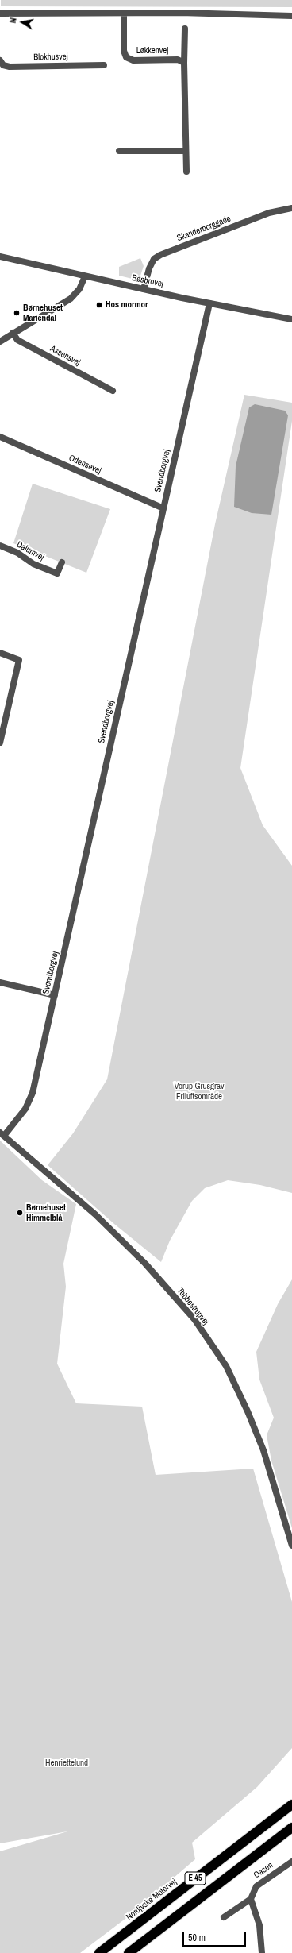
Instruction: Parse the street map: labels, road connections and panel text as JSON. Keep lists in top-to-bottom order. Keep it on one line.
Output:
{"streets":{"highway":["E 45","Nordjyske Motorvej"],"street":["Løkkenvej","Blokhusvej","Skanderborggade","Bøsbrovej","Assensvej","Odensevej","Svendborgvej","Dalumvej","Tebbestrupvej","Oasen"]},"crossings":[["Skanderborggade","Bøsbrovej"],["Bøsbrovej","Svendborgvej"],["Odensevej","Svendborgvej"],["Svendborgvej","Tebbestrupvej"]],"parks":["Vorup Grusgrav Friluftsområde","Henriettelund"],"places":["Hos mormor","Børnehuset Mariendal","Børnehuset Himmelblå"],"scale_bar":"50 m","north":"left"}
